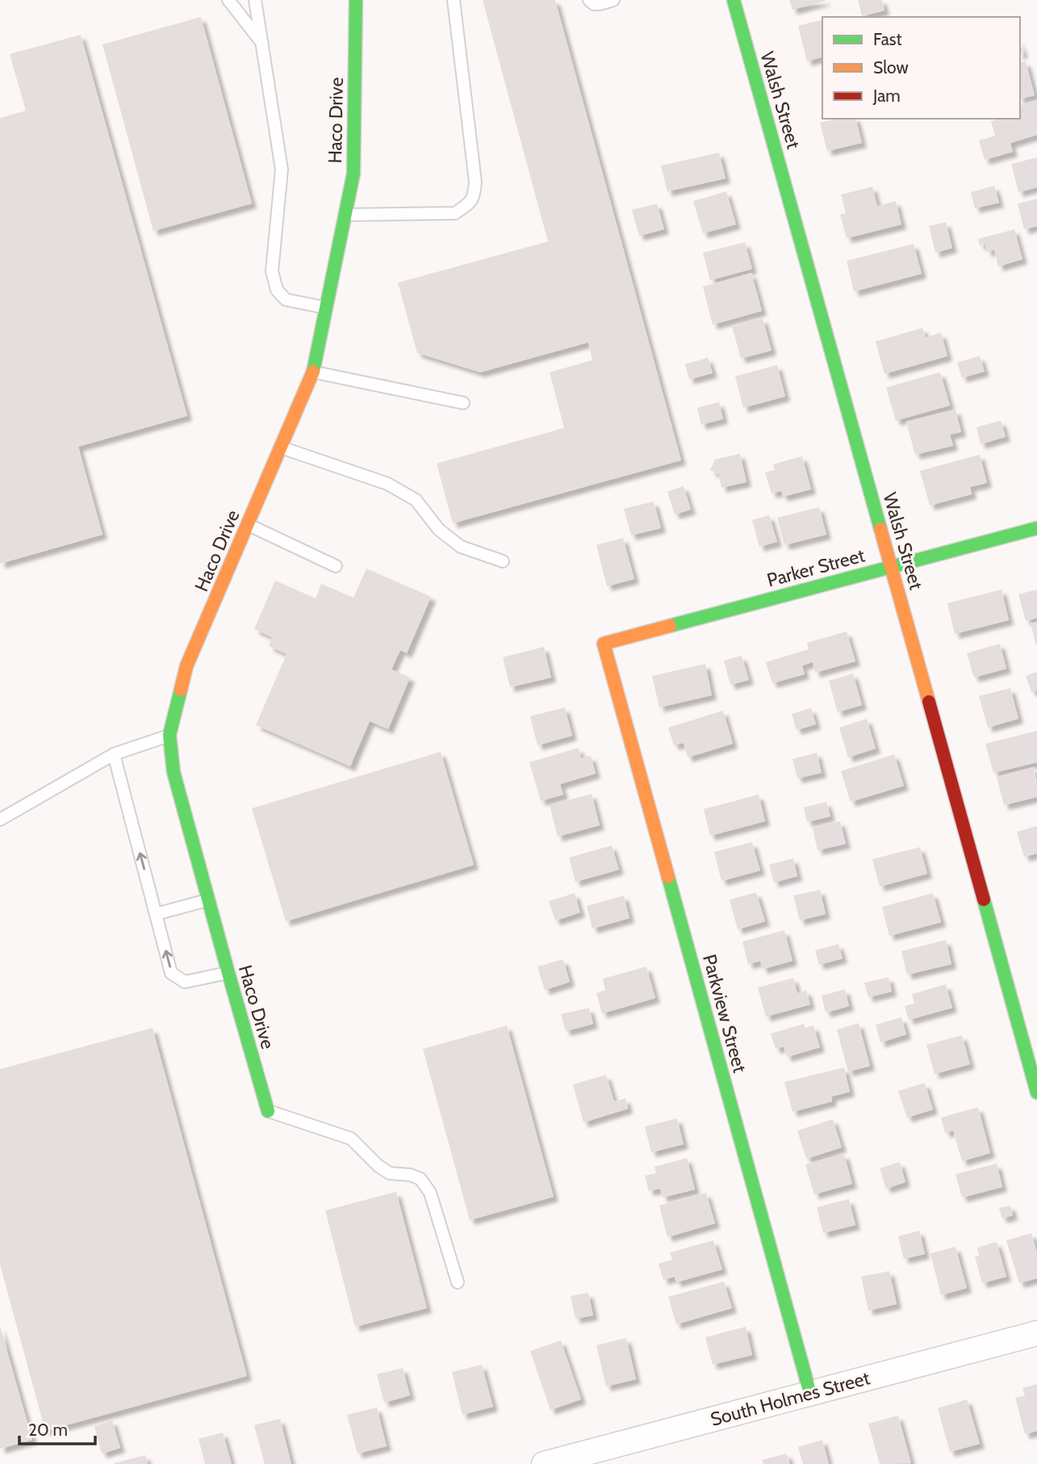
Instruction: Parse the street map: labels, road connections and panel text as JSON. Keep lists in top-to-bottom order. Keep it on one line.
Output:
{"streets":{"street":["Walsh Street","Haco Drive","Parker Street","Parkview Street","South Holmes Street"]},"crossings":[["Walsh Street","Parker Street"],["Parker Street","Parkview Street"],["Parkview Street","South Holmes Street"]],"legend":["Fast","Slow","Jam"],"scale_bar":"20 m"}
